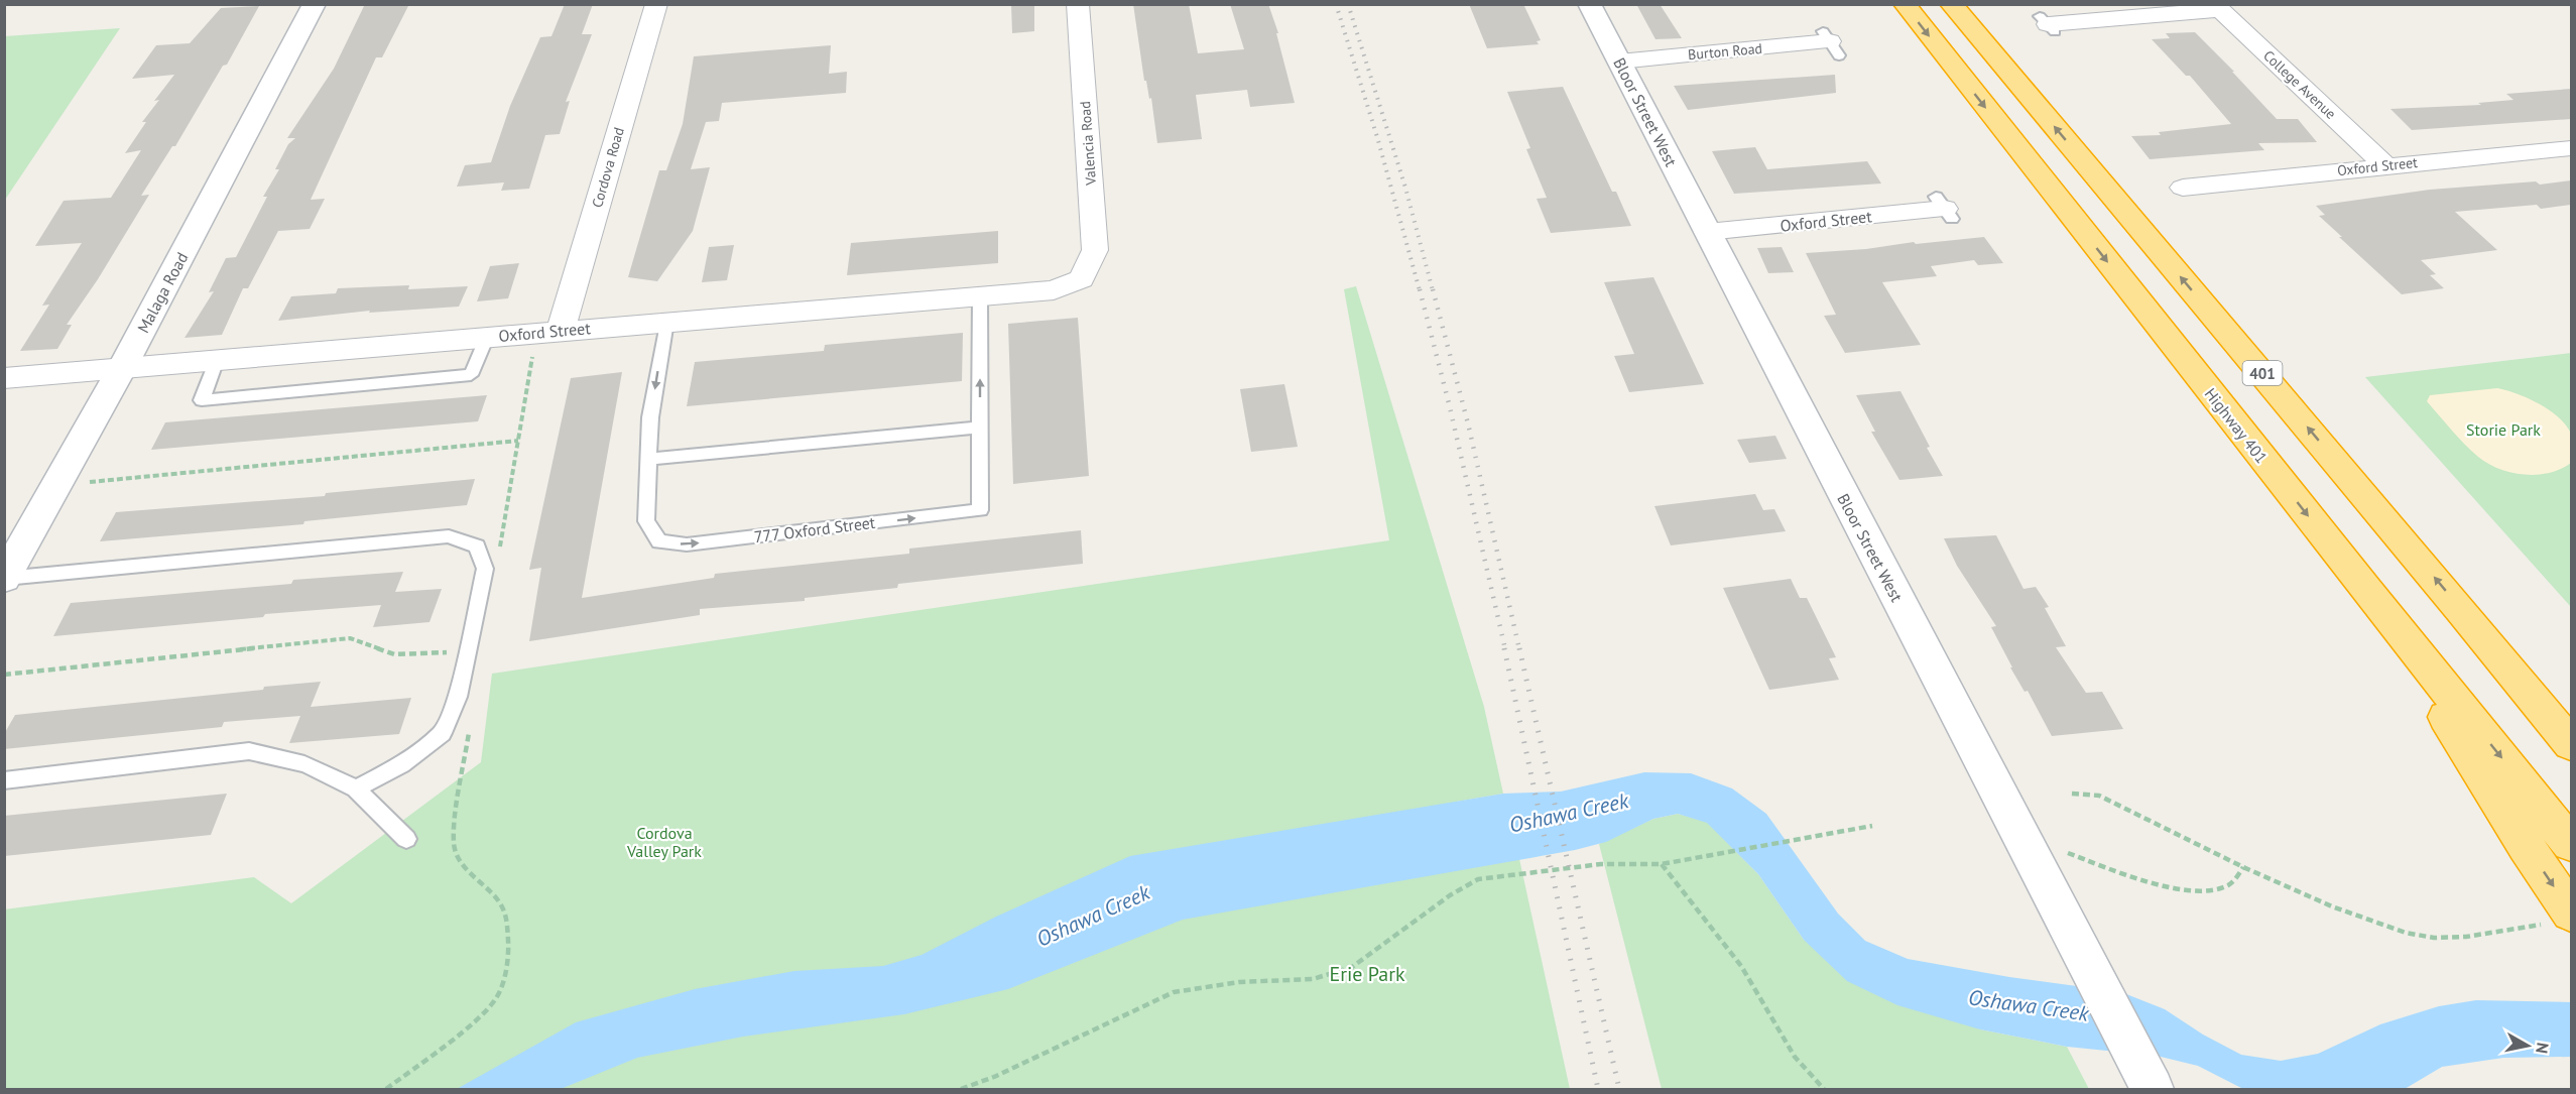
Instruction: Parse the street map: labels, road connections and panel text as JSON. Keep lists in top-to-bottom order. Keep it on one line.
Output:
{"streets":{"highway":["401","Highway 401"],"main road":["Bloor Street West","Malaga Road"],"street":["Burton Road","College Avenue","Valencia Road","Oxford Street","Cordova Road"],"lane":["777 Oxford Street"]},"crossings":[["Burton Road","Bloor Street West"],["College Avenue","Oxford Street"],["Bloor Street West","Oxford Street"],["Valencia Road","Oxford Street"],["Oxford Street","Cordova Road"],["Oxford Street","Malaga Road"],["Oxford Street","777 Oxford Street"]],"water":["Oshawa Creek"],"parks":["Storie Park","Cordova Valley Park","Erie Park"],"north":"right"}
